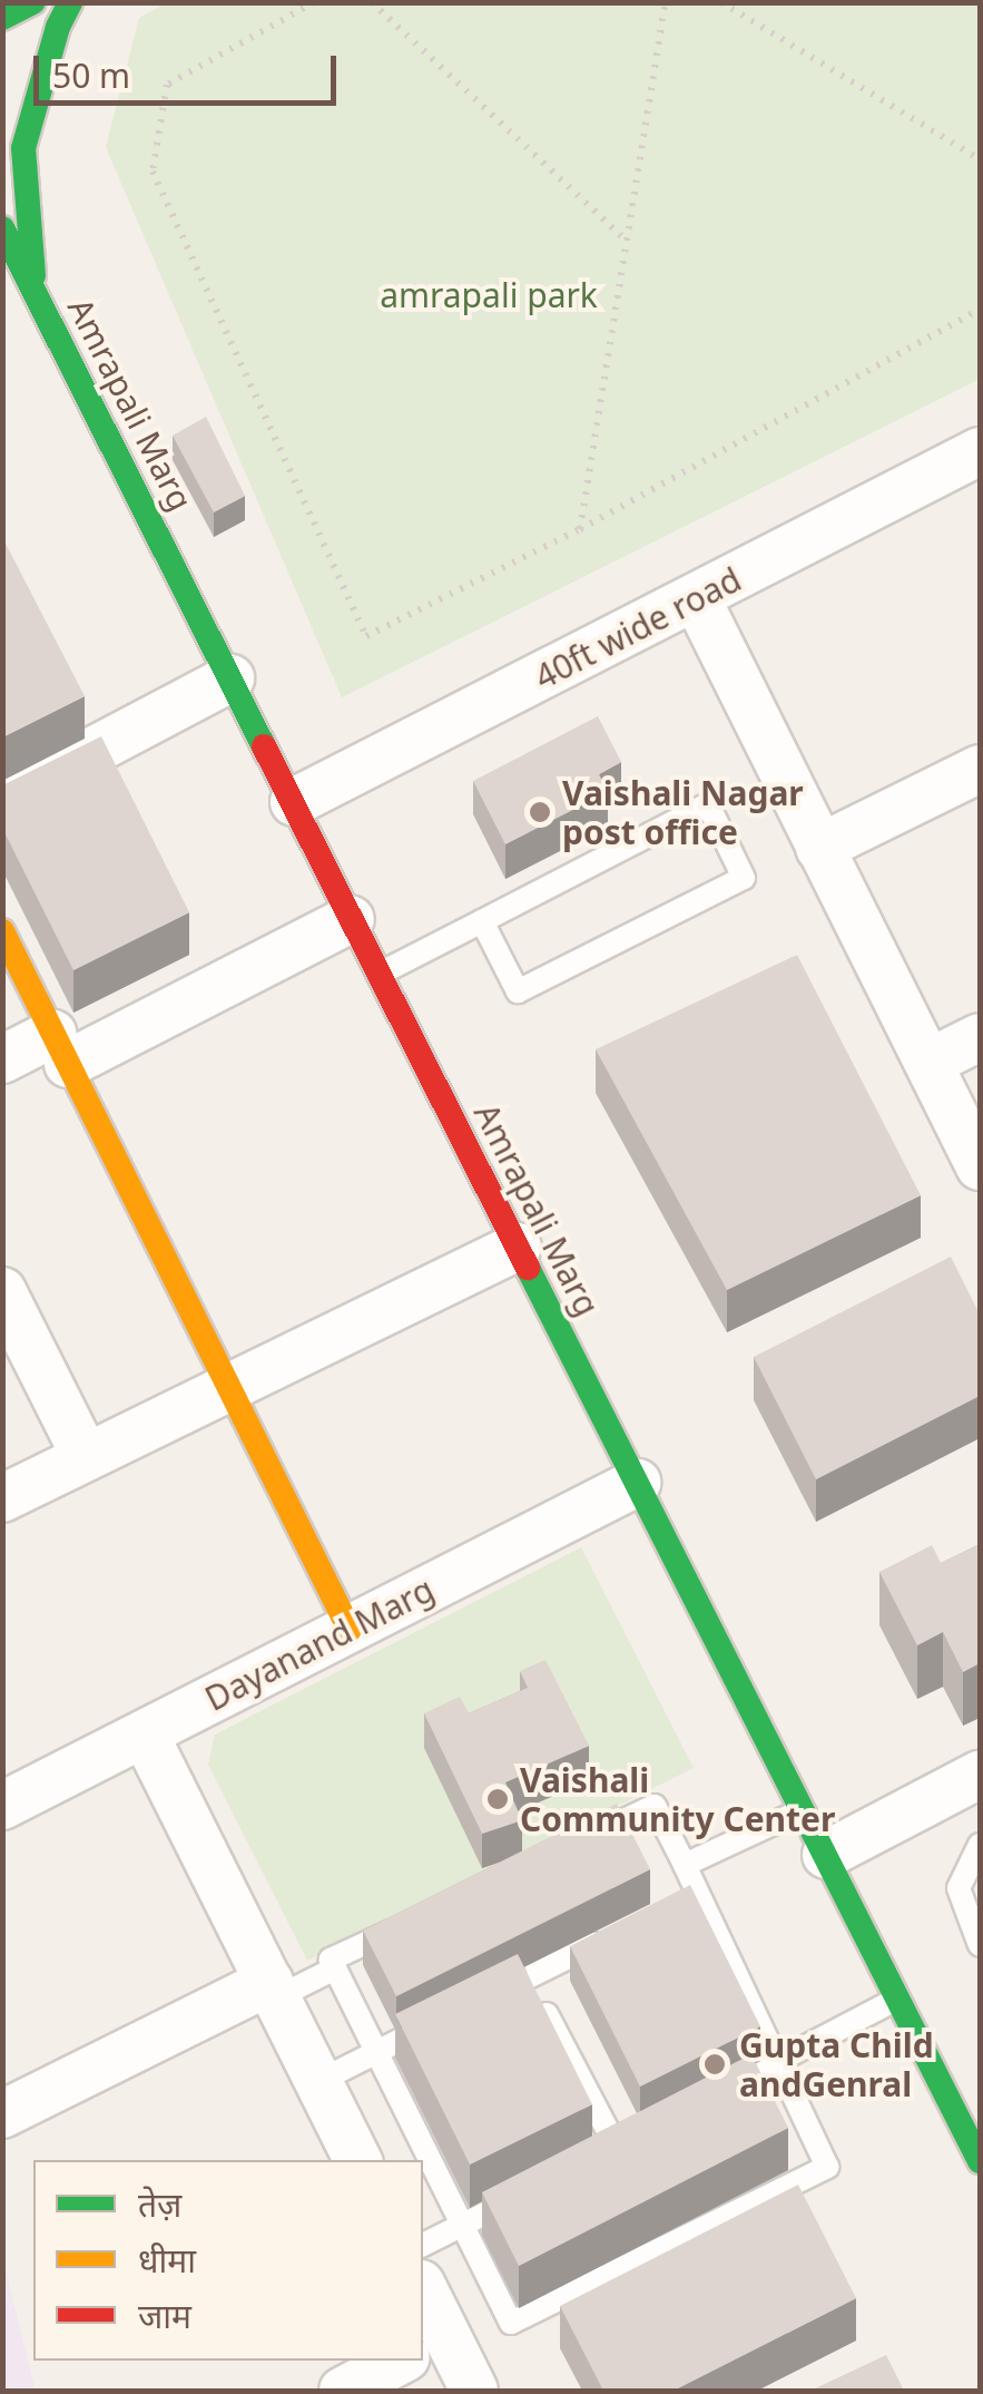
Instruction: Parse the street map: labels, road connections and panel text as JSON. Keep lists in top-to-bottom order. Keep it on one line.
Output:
{"streets":{"street":["Amrapali Marg","40ft wide road","Dayanand Marg"]},"crossings":[["Amrapali Marg","40ft wide road"],["Amrapali Marg","Dayanand Marg"]],"parks":["amrapali park"],"places":["Vaishali Nagar post office","Vaishali Community Center","Gupta Child andGenral"],"legend":["तेज़","धीमा","जाम"],"scale_bar":"50 m"}
